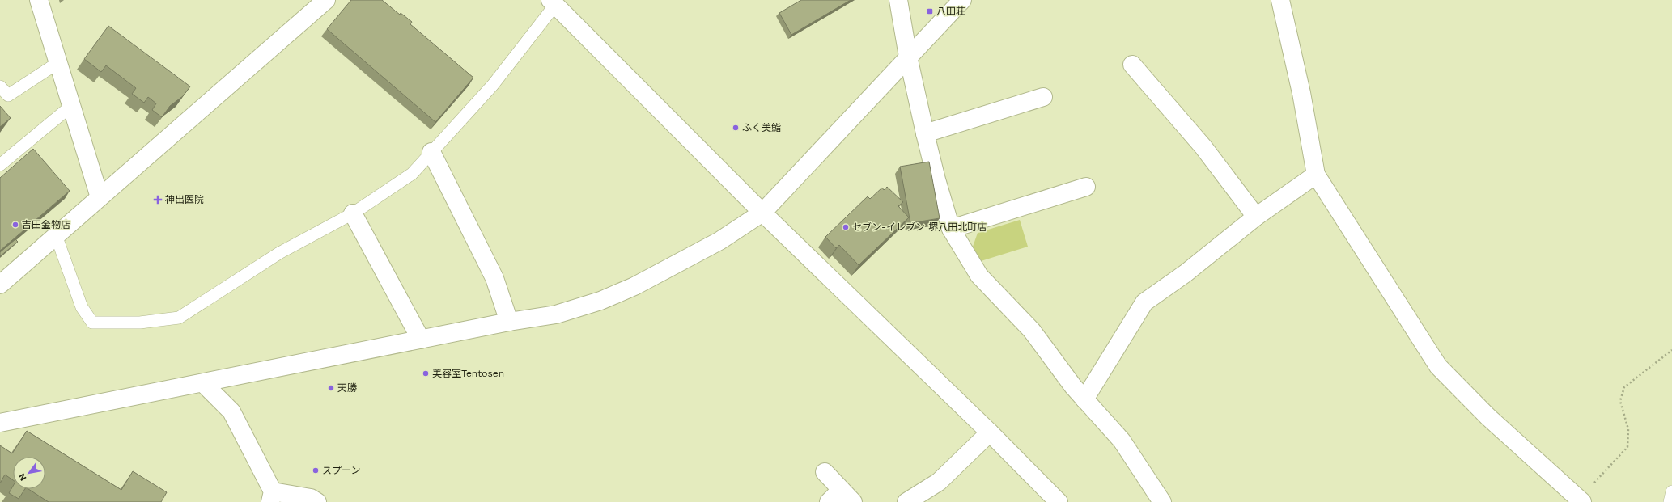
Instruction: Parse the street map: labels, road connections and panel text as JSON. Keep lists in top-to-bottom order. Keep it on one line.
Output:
{"places":{"transit":["八田荘"],"other":["ふく美鮨","吉田金物店","セブン-イレブン 堺八田北町店","美容室Tentosen","天勝","スプーン"],"health":["神出医院"]},"north":"bottom left"}
